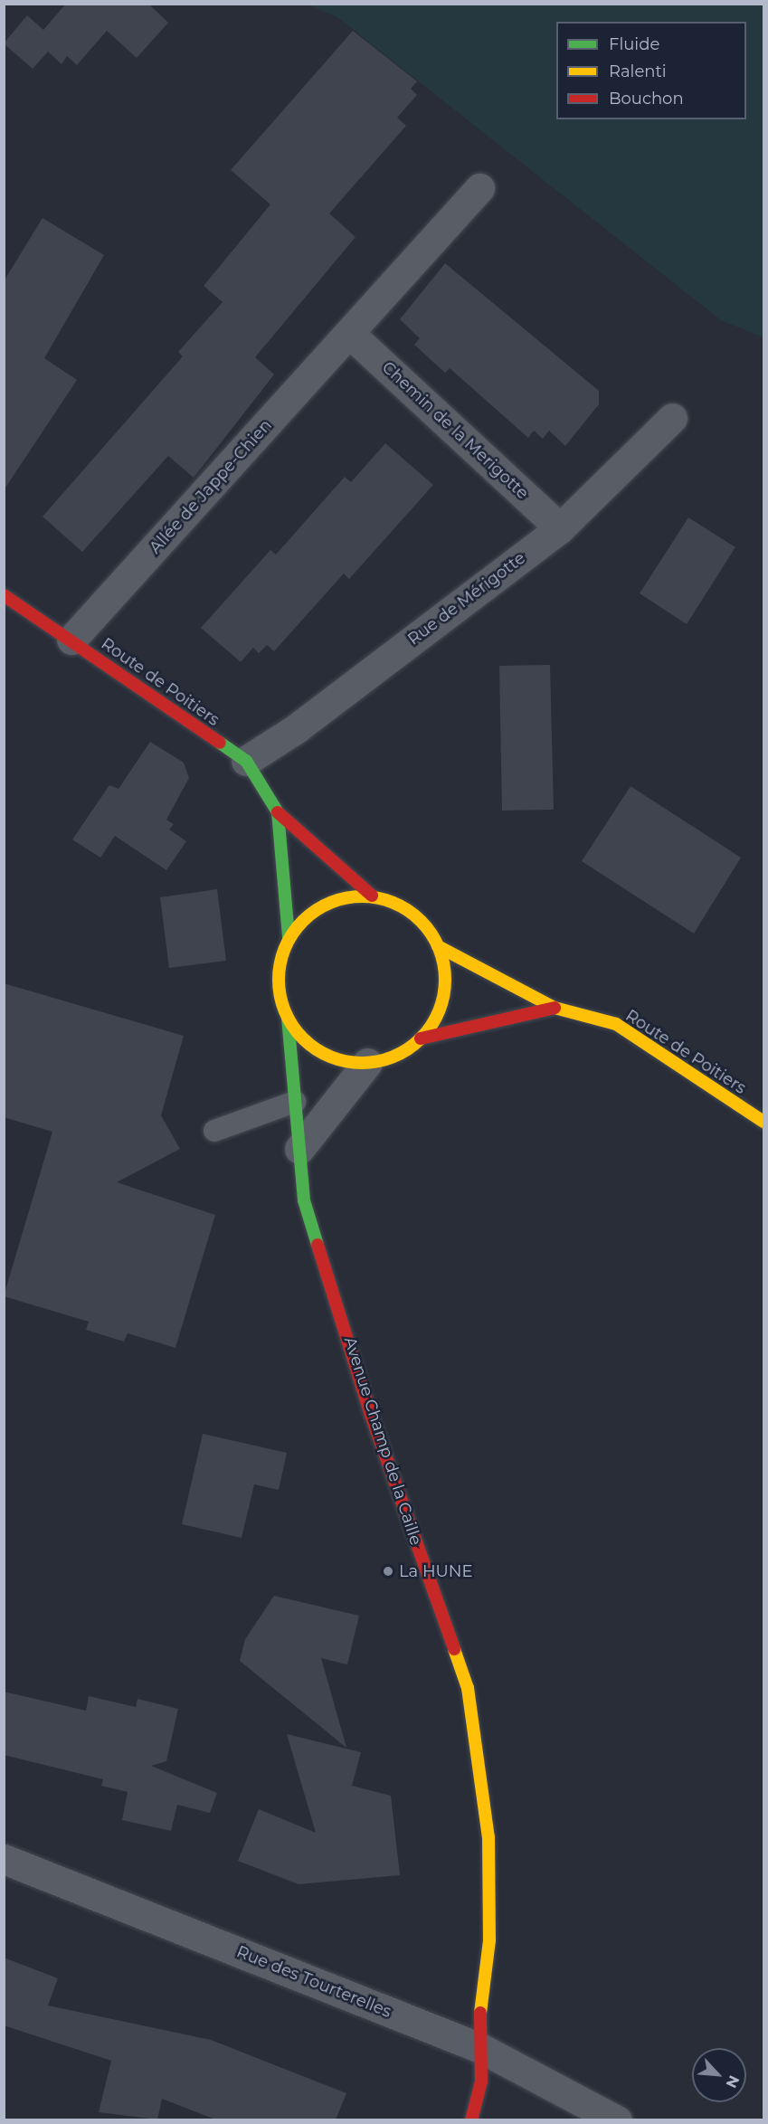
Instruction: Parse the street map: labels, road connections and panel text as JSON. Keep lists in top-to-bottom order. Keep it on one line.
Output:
{"streets":{"street":["Chemin de la Merigotte","Allée de Jappe-Chien","Rue de Mérigotte","Route de Poitiers","Avenue Champ de la Caille","Rue des Tourterelles"]},"crossings":[["Chemin de la Merigotte","Allée de Jappe-Chien"],["Chemin de la Merigotte","Rue de Mérigotte"],["Allée de Jappe-Chien","Route de Poitiers"],["Rue de Mérigotte","Route de Poitiers"],["Route de Poitiers","Avenue Champ de la Caille"],["Avenue Champ de la Caille","Rue des Tourterelles"]],"places":["La HUNE"],"legend":["Fluide","Ralenti","Bouchon"],"north":"bottom right"}
